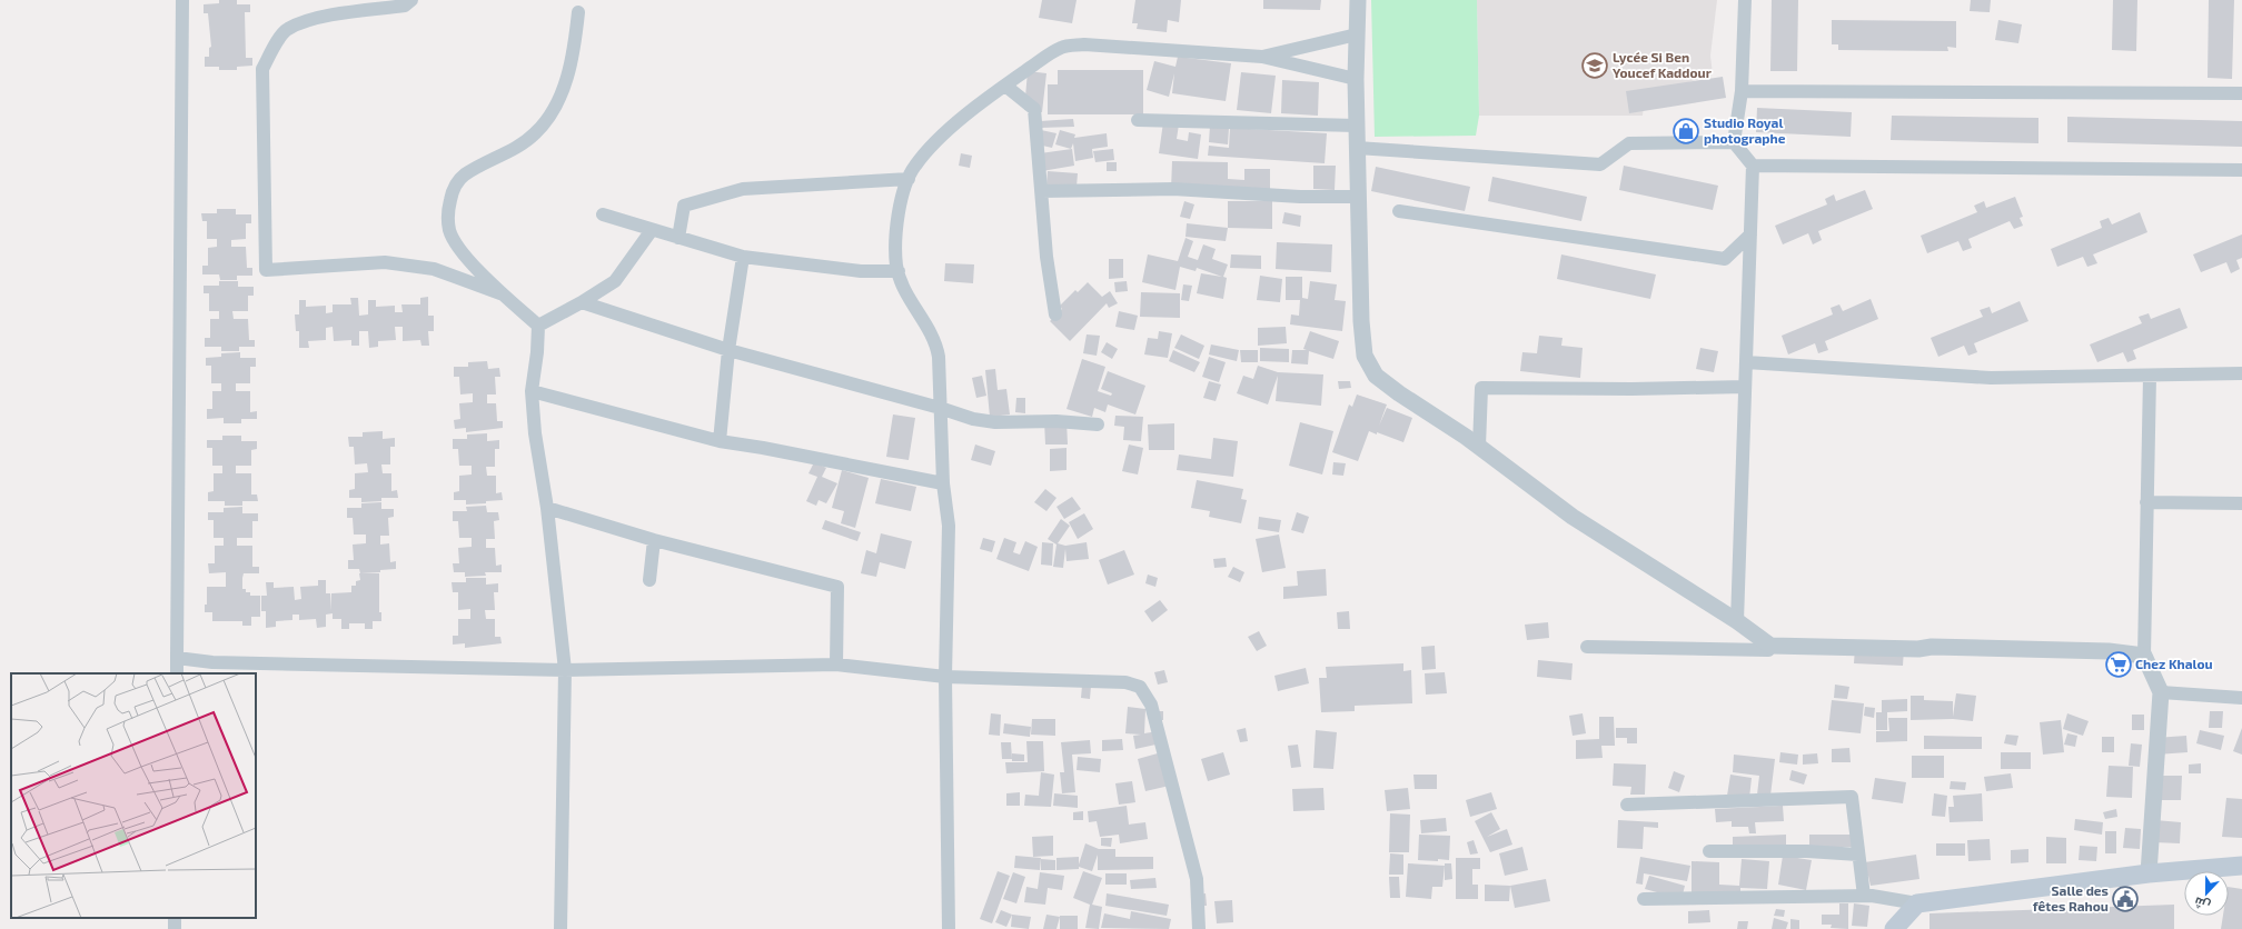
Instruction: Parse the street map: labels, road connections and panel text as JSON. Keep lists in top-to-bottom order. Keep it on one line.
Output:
{"places":{"school or university":["Lycée Si Ben Youcef Kaddour"],"shop":["Studio Royal photographe"],"supermarket":["Chez Khalou"],"public building":["Salle des fêtes Rahou"]},"north":"bottom"}
